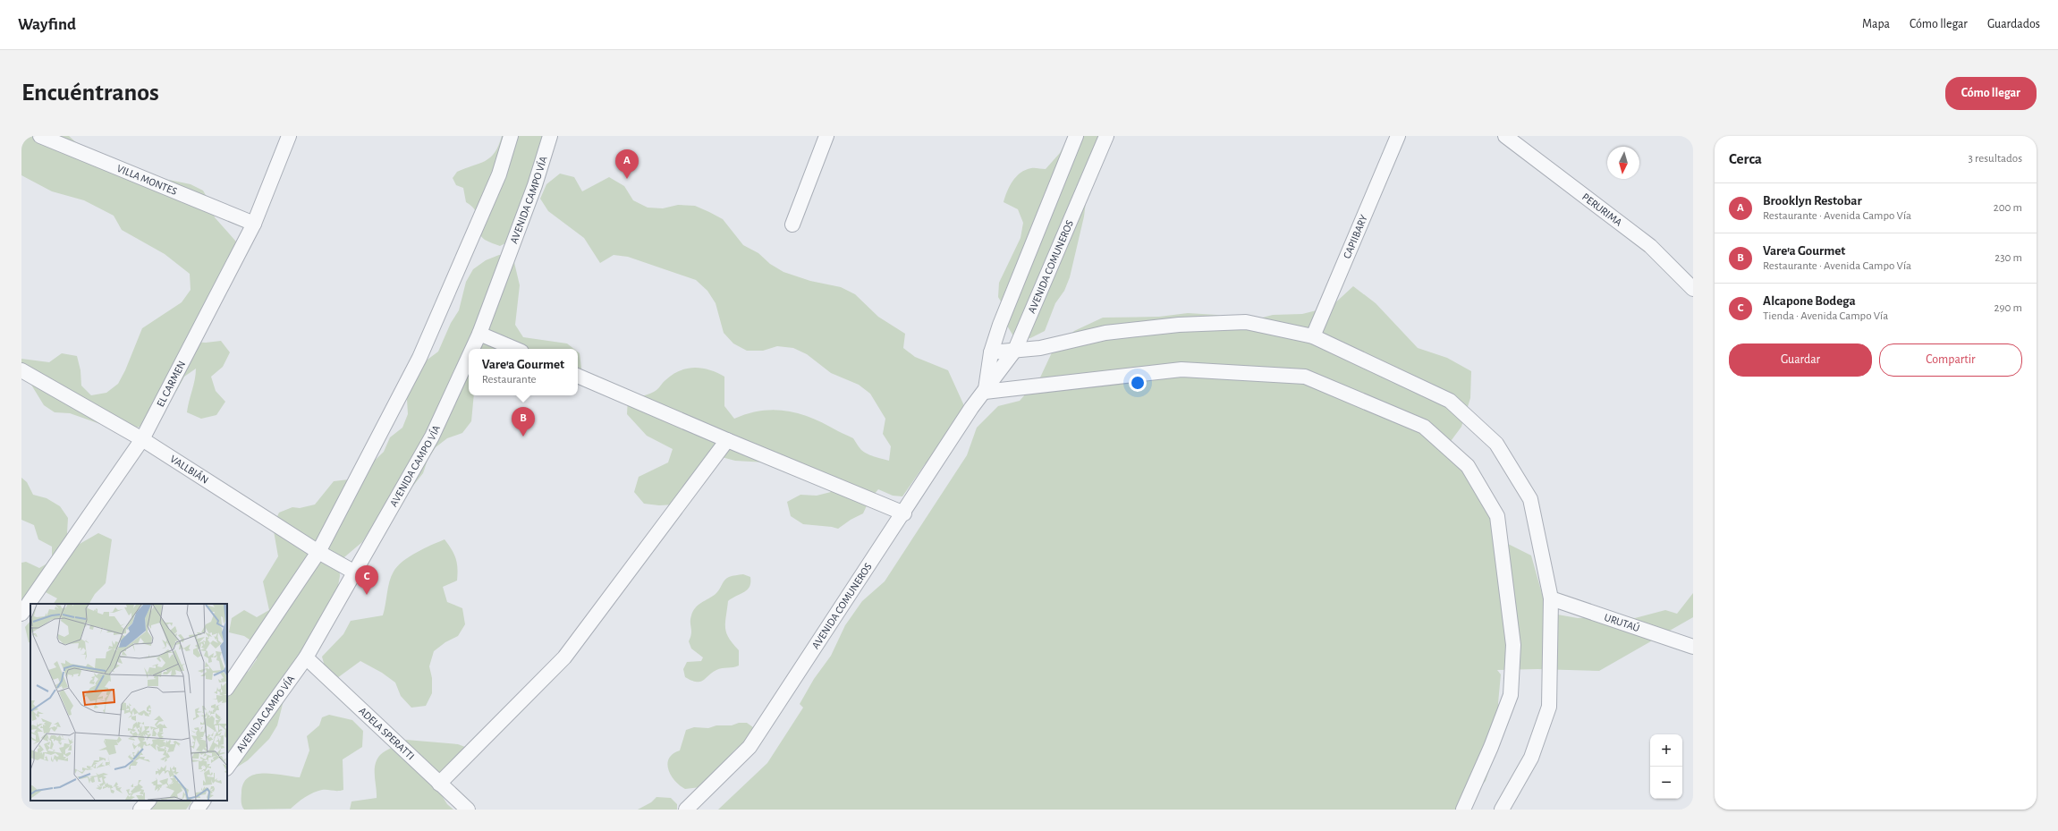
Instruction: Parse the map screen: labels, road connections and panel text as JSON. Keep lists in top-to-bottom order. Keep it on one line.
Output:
{"streets":{"street":["VILLA MONTES","AVENIDA CAMPO VÍA","PERURIMA","CAPIIBARY","AVENIDA COMUNEROS","EL CARMEN","VALLBIÁN","URUTAÚ","ADELA SPERATTI"]},"crossings":[["VILLA MONTES","EL CARMEN"],["AVENIDA CAMPO VÍA","VALLBIÁN"],["AVENIDA CAMPO VÍA","ADELA SPERATTI"],["EL CARMEN","VALLBIÁN"]],"north":"bottom","page":{"header":"Wayfind","nav":["Mapa","Cómo llegar","Guardados"],"buttons":["Cómo llegar",["Guardar","Compartir"]],"title":"Encuéntranos","heading":["Cerca","3 resultados"],"pins":["A","B","C"],"list":[{"mark":"A","name":"Brooklyn Restobar","note":"Restaurante · Avenida Campo Vía","value":"200 m"},{"mark":"B","name":"Vare'a Gourmet","note":"Restaurante · Avenida Campo Vía","value":"230 m"},{"mark":"C","name":"Alcapone Bodega","note":"Tienda · Avenida Campo Vía","value":"290 m"}],"popup":["Vare'a Gourmet","Restaurante"],"map_buttons":["+","−"]}}
